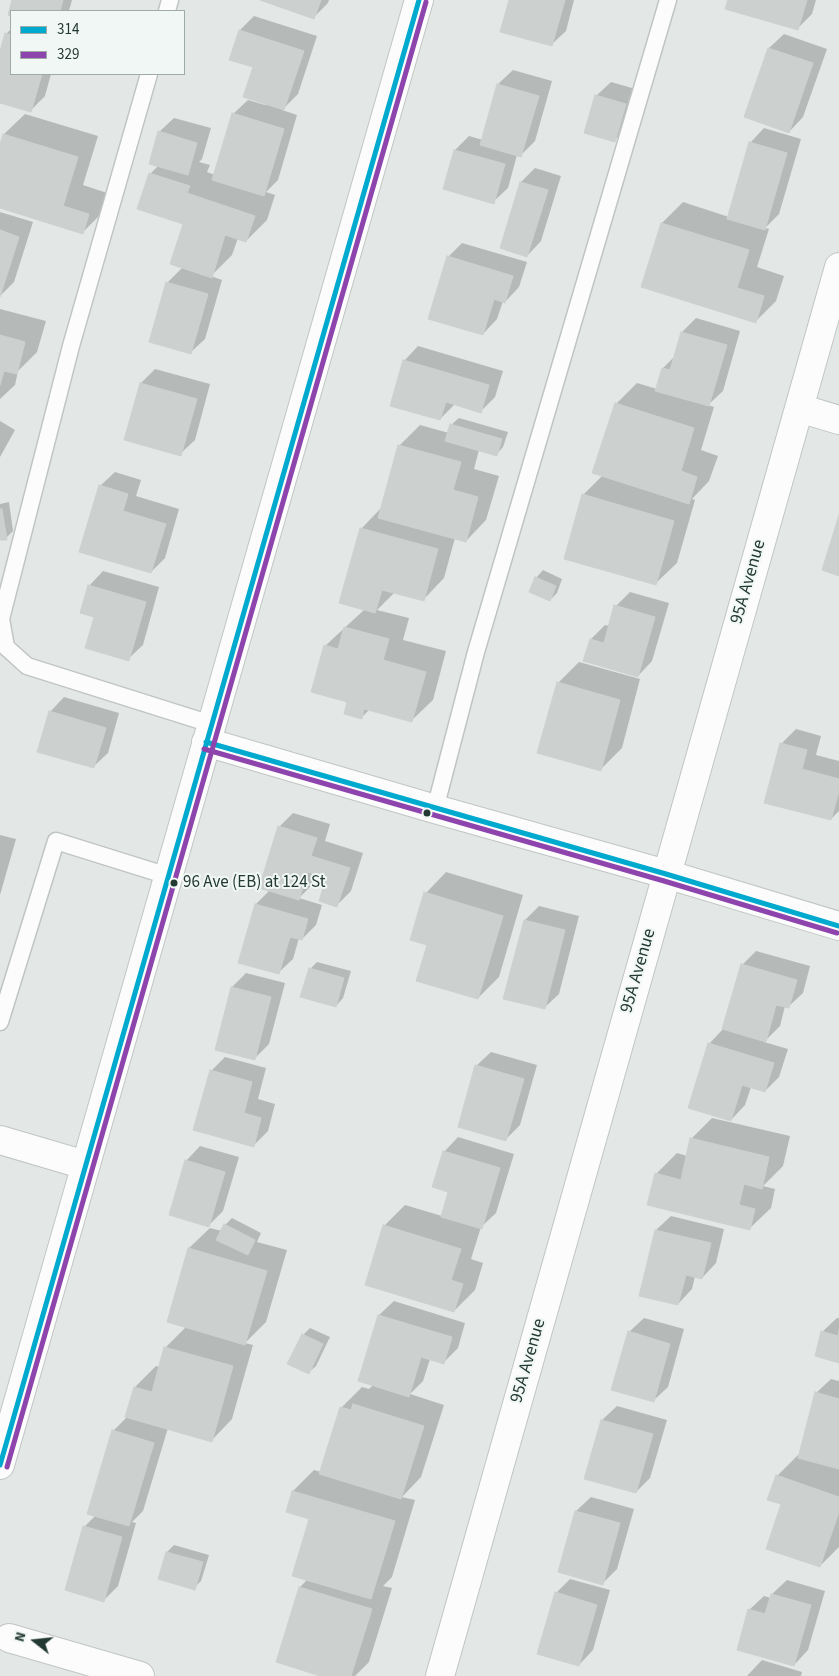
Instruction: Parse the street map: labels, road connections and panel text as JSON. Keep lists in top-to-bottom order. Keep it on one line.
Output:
{"streets":{"street":["95A Avenue"]},"places":["96 Ave (EB) at 124 St"],"lines":["transit line 314","transit line 329"],"legend":["314","329"],"north":"left"}
